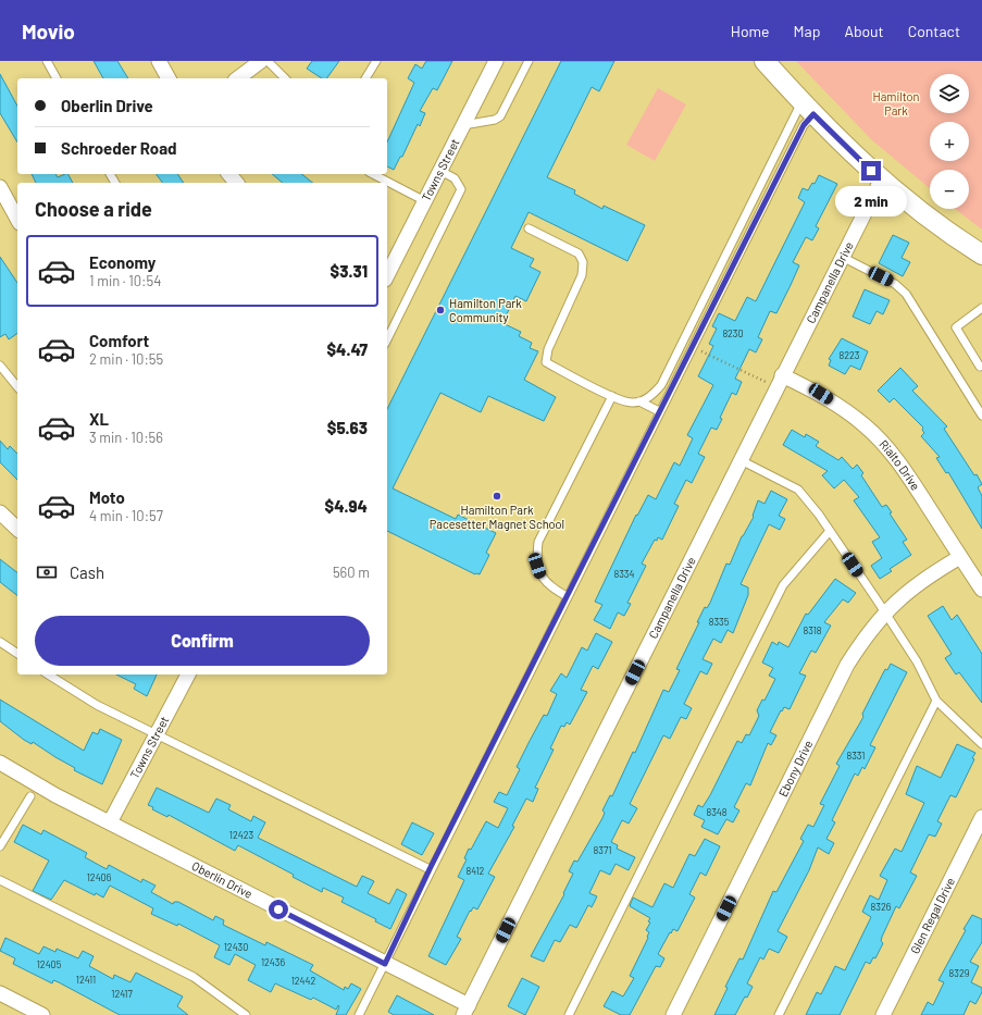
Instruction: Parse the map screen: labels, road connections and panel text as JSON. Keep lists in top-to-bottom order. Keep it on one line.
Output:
{"streets":{"street":["Towns Street","Campanella Drive","Rialto Drive","Ebony Drive","Oberlin Drive","Glen Regal Drive"]},"crossings":[["Towns Street","Oberlin Drive"],["Campanella Drive","Rialto Drive"],["Campanella Drive","Oberlin Drive"],["Rialto Drive","Ebony Drive"]],"parks":["Hamilton Park"],"places":["Hamilton Park Community","Hamilton Park Pacesetter Magnet School"],"house_numbers":["8230","8223","8334","8335","8318","8331","8348","12423","8371","8412","12406","8326","12430","12436","12405","8329","12411","12442","12417"],"page":{"header":"Movio","nav":["Home","Map","About","Contact"],"map_buttons":["+","−"],"banner":["Oberlin Drive","Schroeder Road"],"heading":"Choose a ride","bubble":"2 min","list":[{"name":"Economy","note":"1 min · 10:54","value":"$3.31"},{"name":"Comfort","note":"2 min · 10:55","value":"$4.47"},{"name":"XL","note":"3 min · 10:56","value":"$5.63"},{"name":"Moto","note":"4 min · 10:57","value":"$4.94"}],"pay":["Cash","560 m"],"buttons":"Confirm"}}
